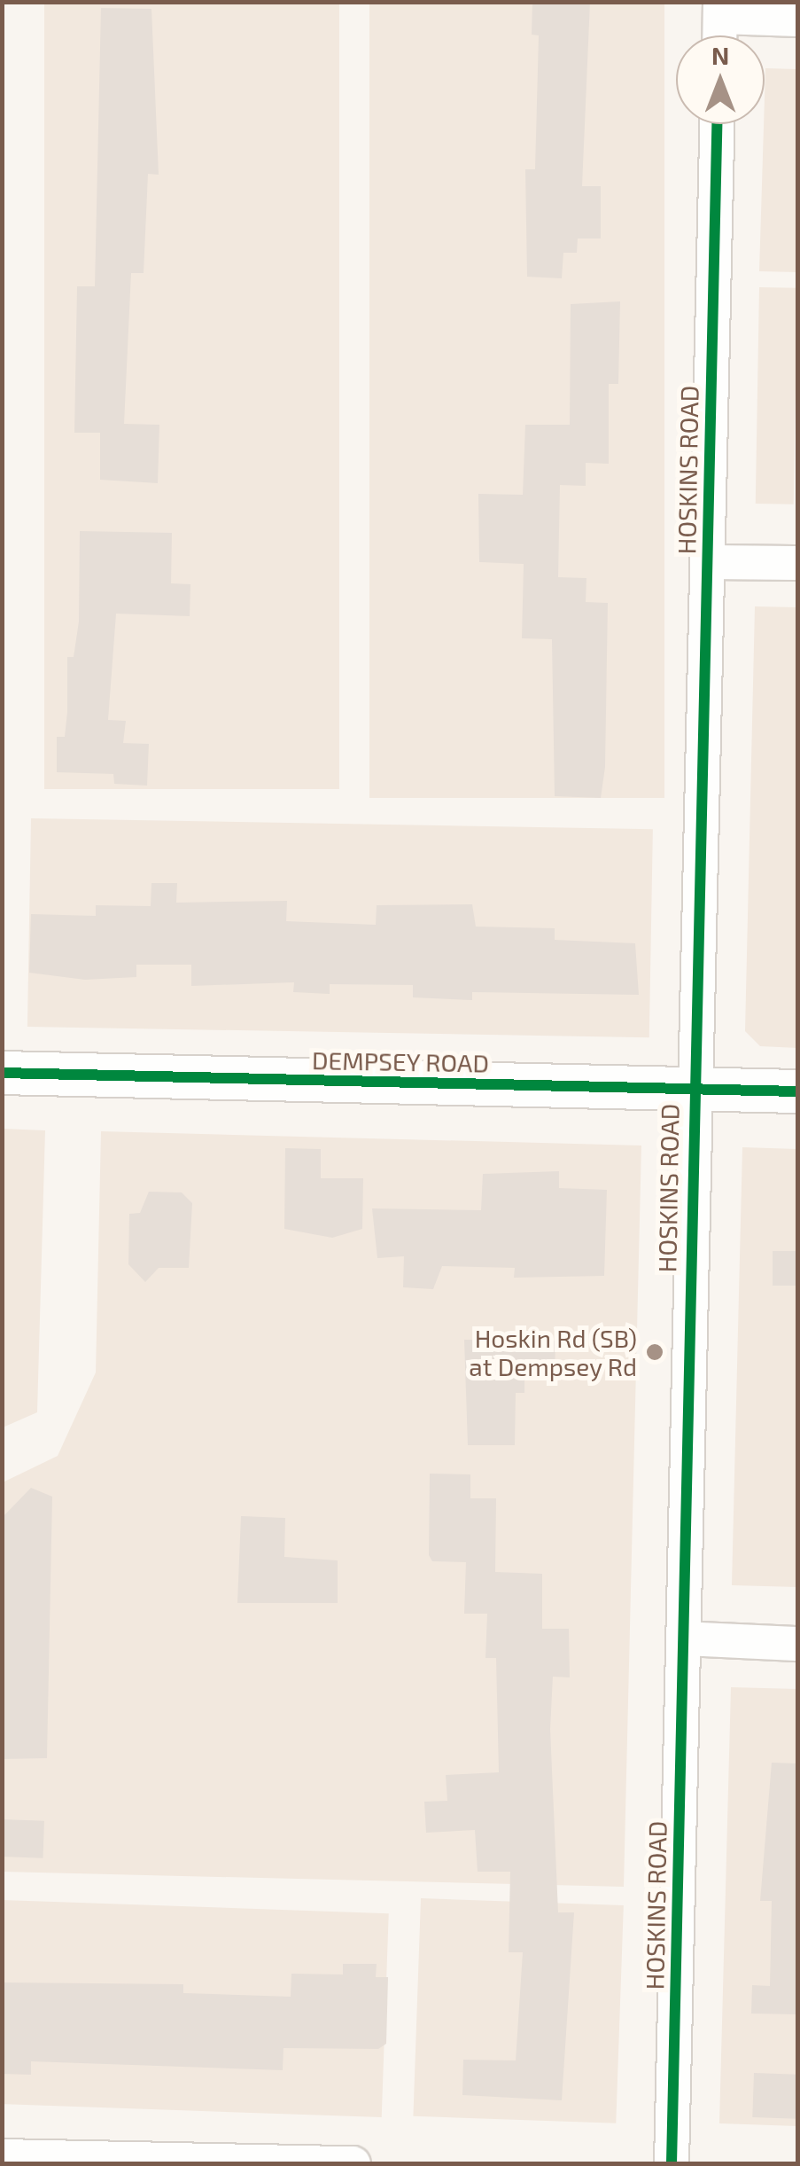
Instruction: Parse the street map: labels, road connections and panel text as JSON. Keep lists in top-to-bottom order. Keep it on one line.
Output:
{"streets":{"street":["HOSKINS ROAD","DEMPSEY ROAD"]},"crossings":[["HOSKINS ROAD","DEMPSEY ROAD"]],"places":["Hoskin Rd (SB) at Dempsey Rd"],"north":"top"}
